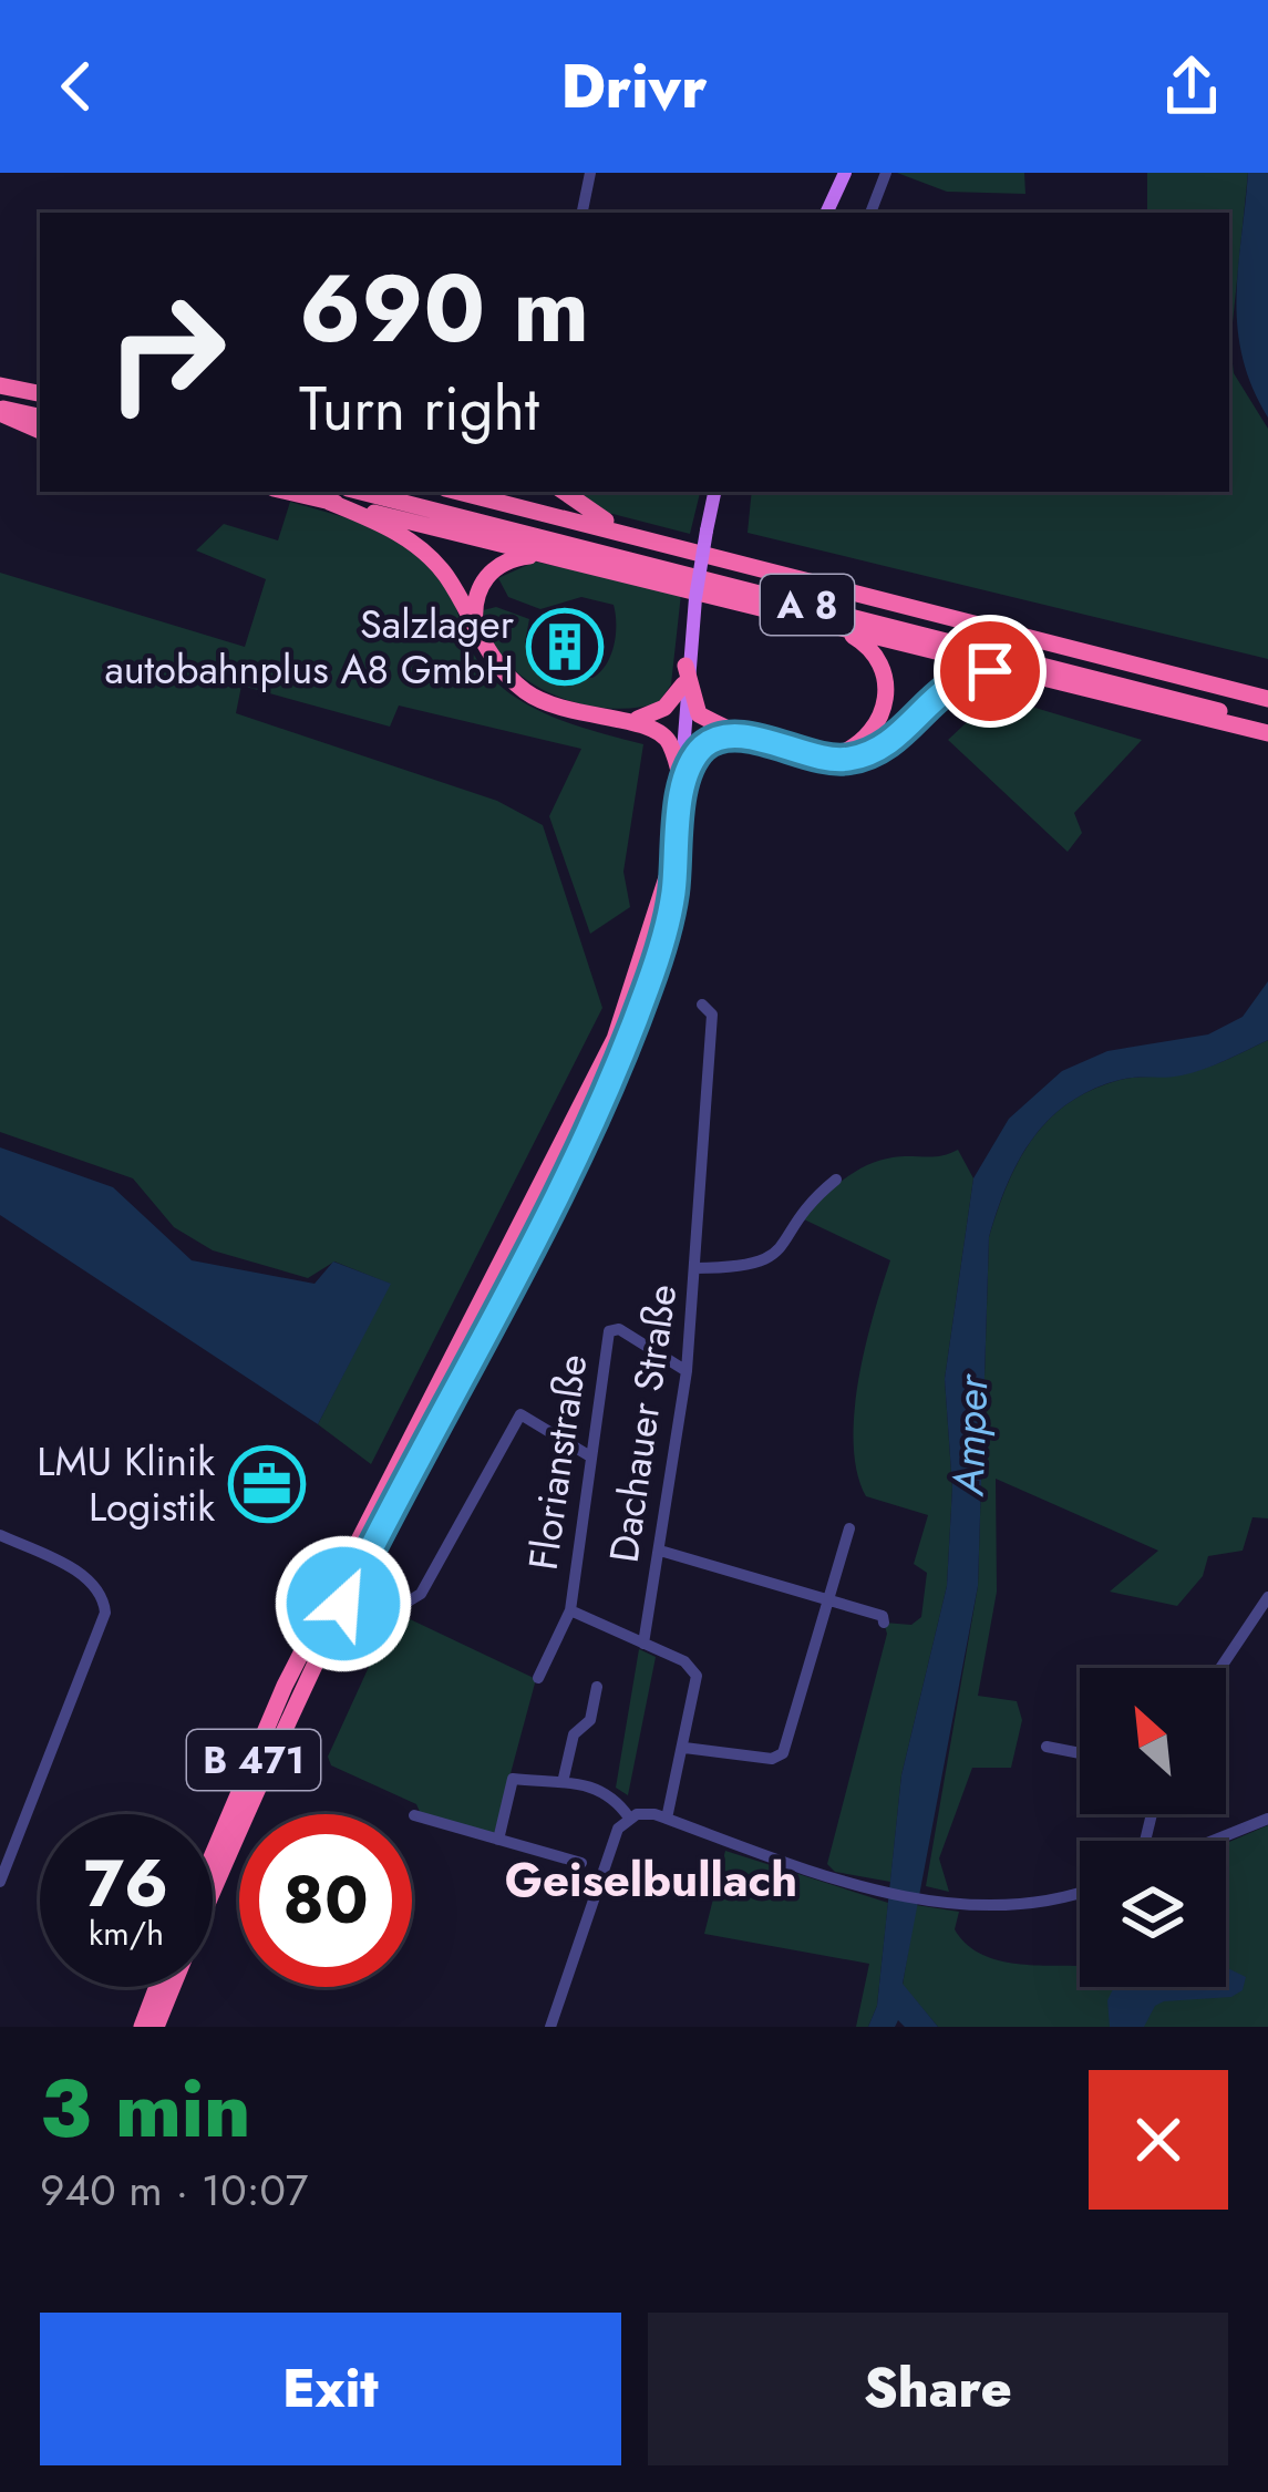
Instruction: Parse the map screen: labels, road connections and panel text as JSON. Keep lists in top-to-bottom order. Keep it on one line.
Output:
{"streets":{"highway":["A 8","B 471"],"street":["Dachauer Straße","Florianstraße"]},"crossings":[["Dachauer Straße","Florianstraße"]],"districts":["Geiselbullach"],"water":["Amper"],"places":{"building":["Salzlager autobahnplus A8 GmbH"],"office":["LMU Klinik Logistik"]},"north":"top left","page":{"header":"Drivr","turn":["690 m","Turn right"],"speed":"76 km/h","limit":"80","heading":["3 min","940 m · 10:07"],"buttons":["Exit","Share"]}}
